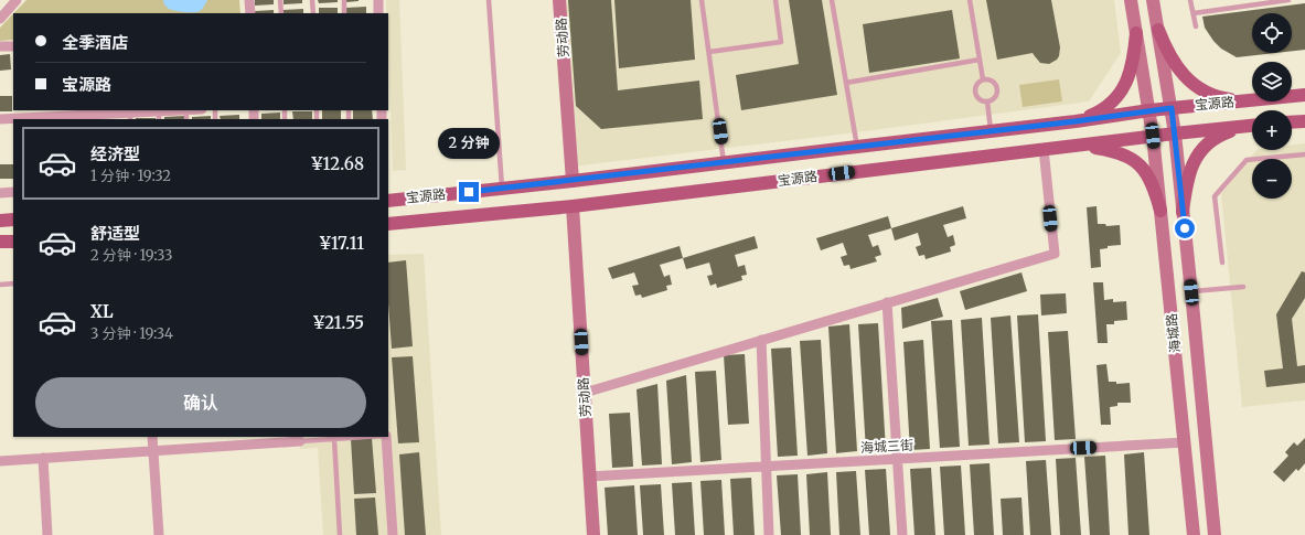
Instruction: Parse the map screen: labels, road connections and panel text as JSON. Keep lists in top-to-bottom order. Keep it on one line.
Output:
{"streets":{"main road":["劳动路","宝源路","海城路"],"street":["海城三街"]},"crossings":[["劳动路","宝源路"],["劳动路","海城三街"],["宝源路","海城路"],["海城路","海城三街"]],"page":{"map_buttons":["+","−"],"banner":["全季酒店","宝源路"],"list":[{"name":"经济型","note":"1 分钟 · 19:32","value":"¥12.68"},{"name":"舒适型","note":"2 分钟 · 19:33","value":"¥17.11"},{"name":"XL","note":"3 分钟 · 19:34","value":"¥21.55"}],"bubble":"2 分钟","buttons":"确认"}}
